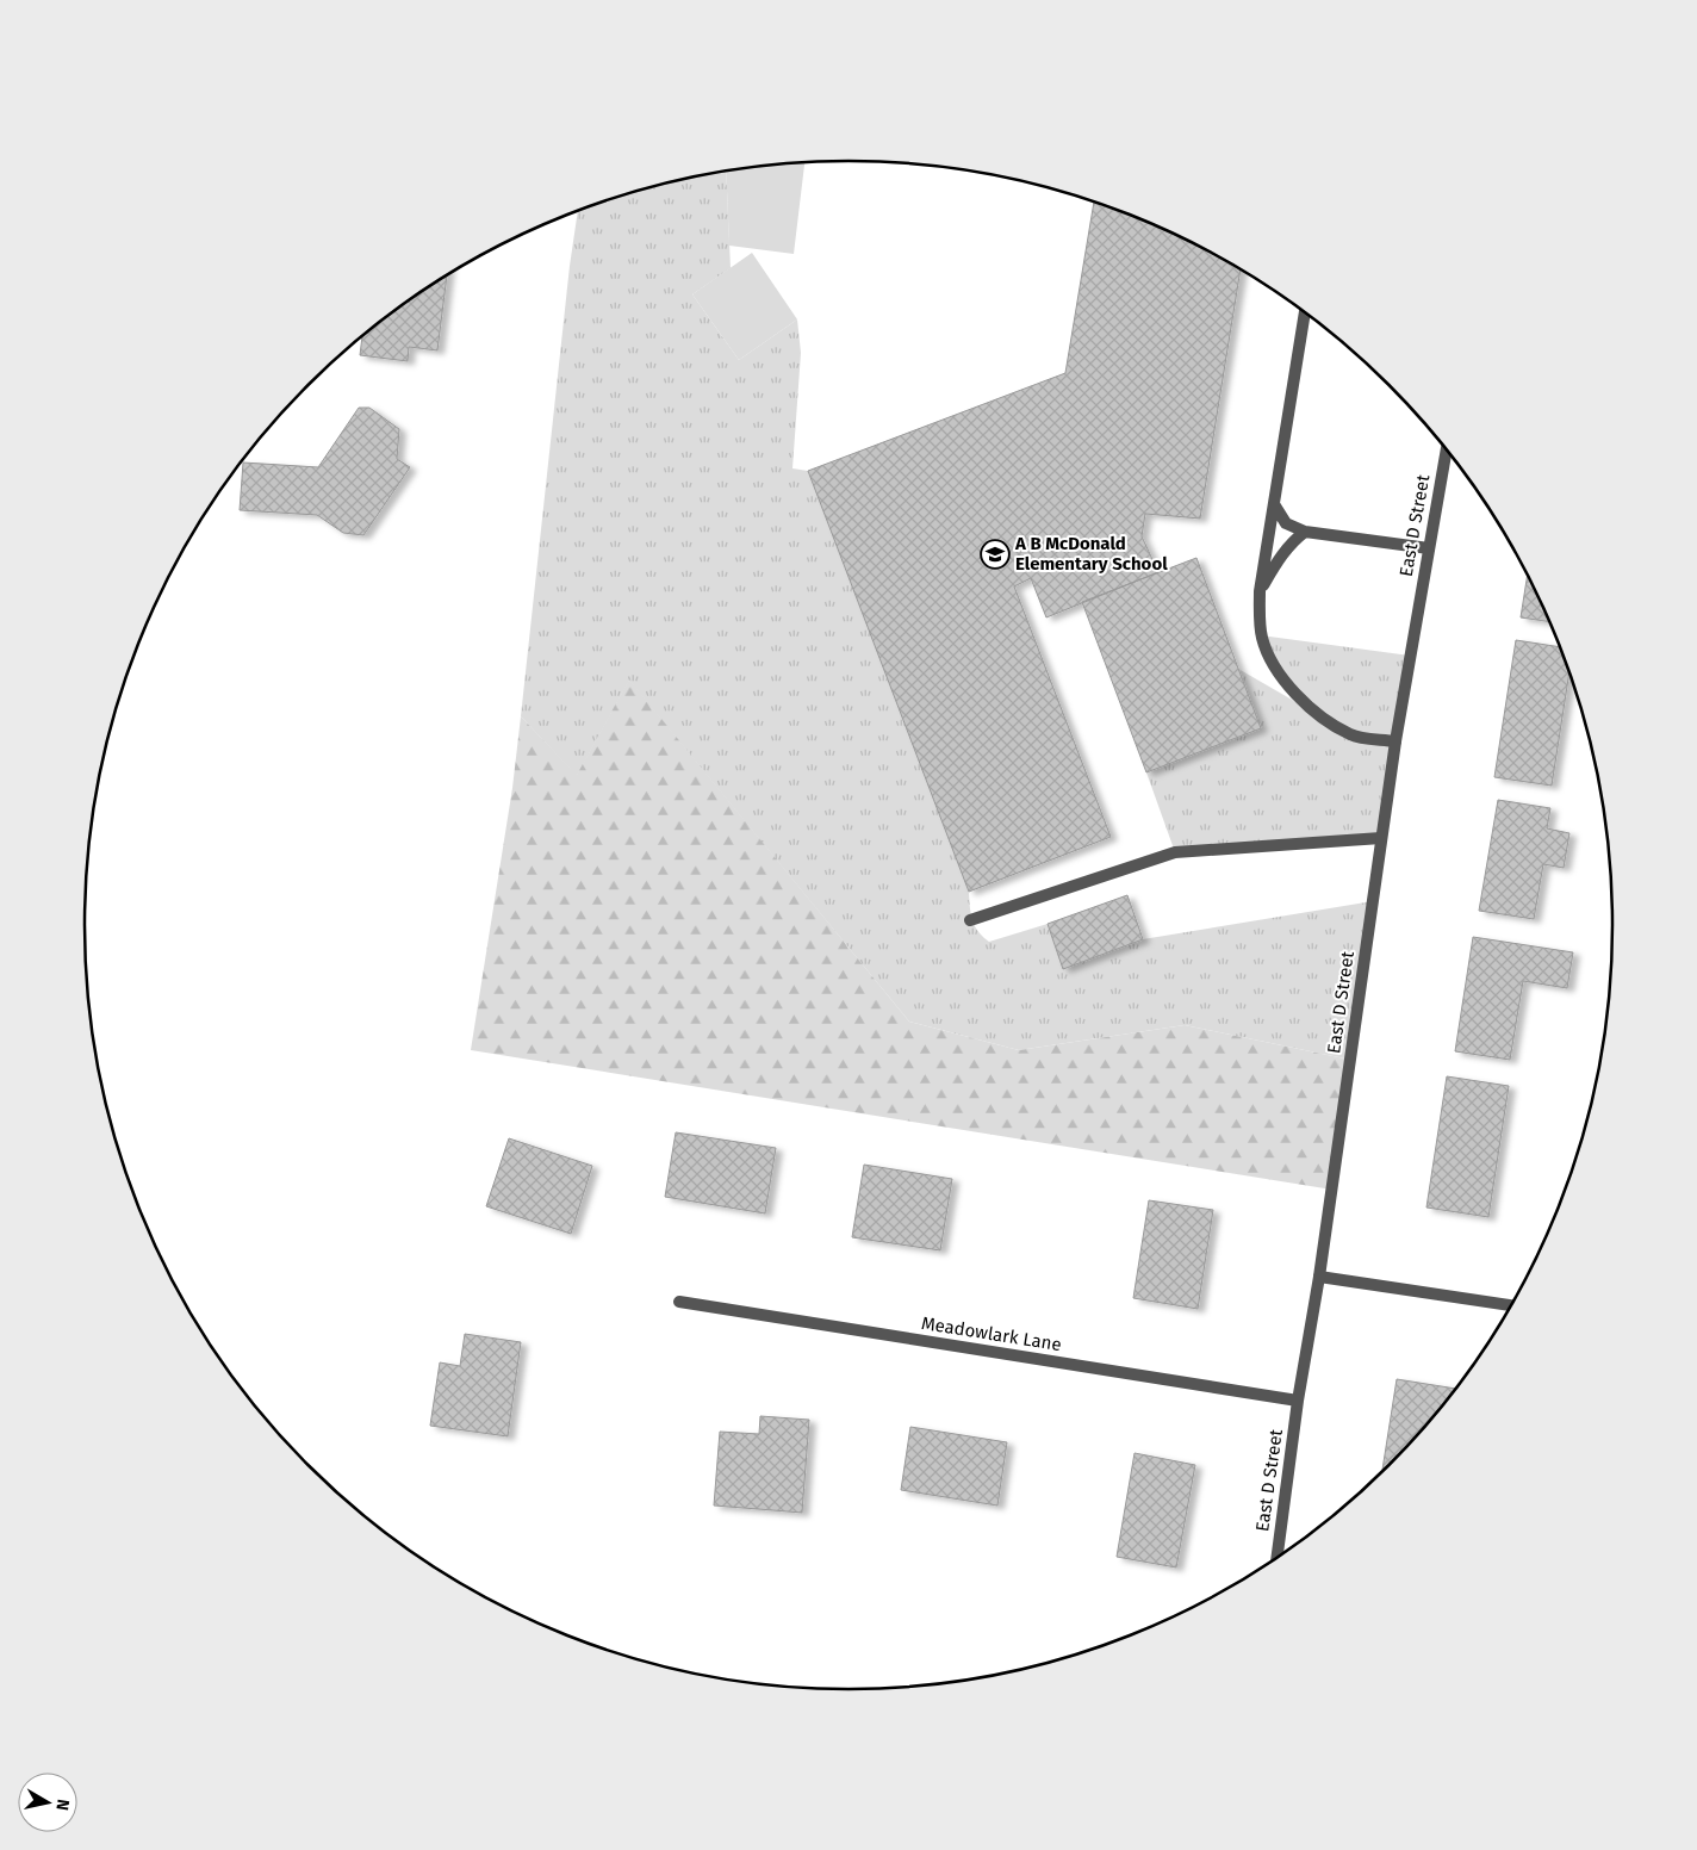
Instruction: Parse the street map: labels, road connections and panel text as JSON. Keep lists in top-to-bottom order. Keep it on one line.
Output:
{"streets":{"street":["East D Street","Meadowlark Lane"]},"crossings":[["East D Street","Meadowlark Lane"]],"places":{"school or university":["A B McDonald Elementary School"]},"north":"right"}
